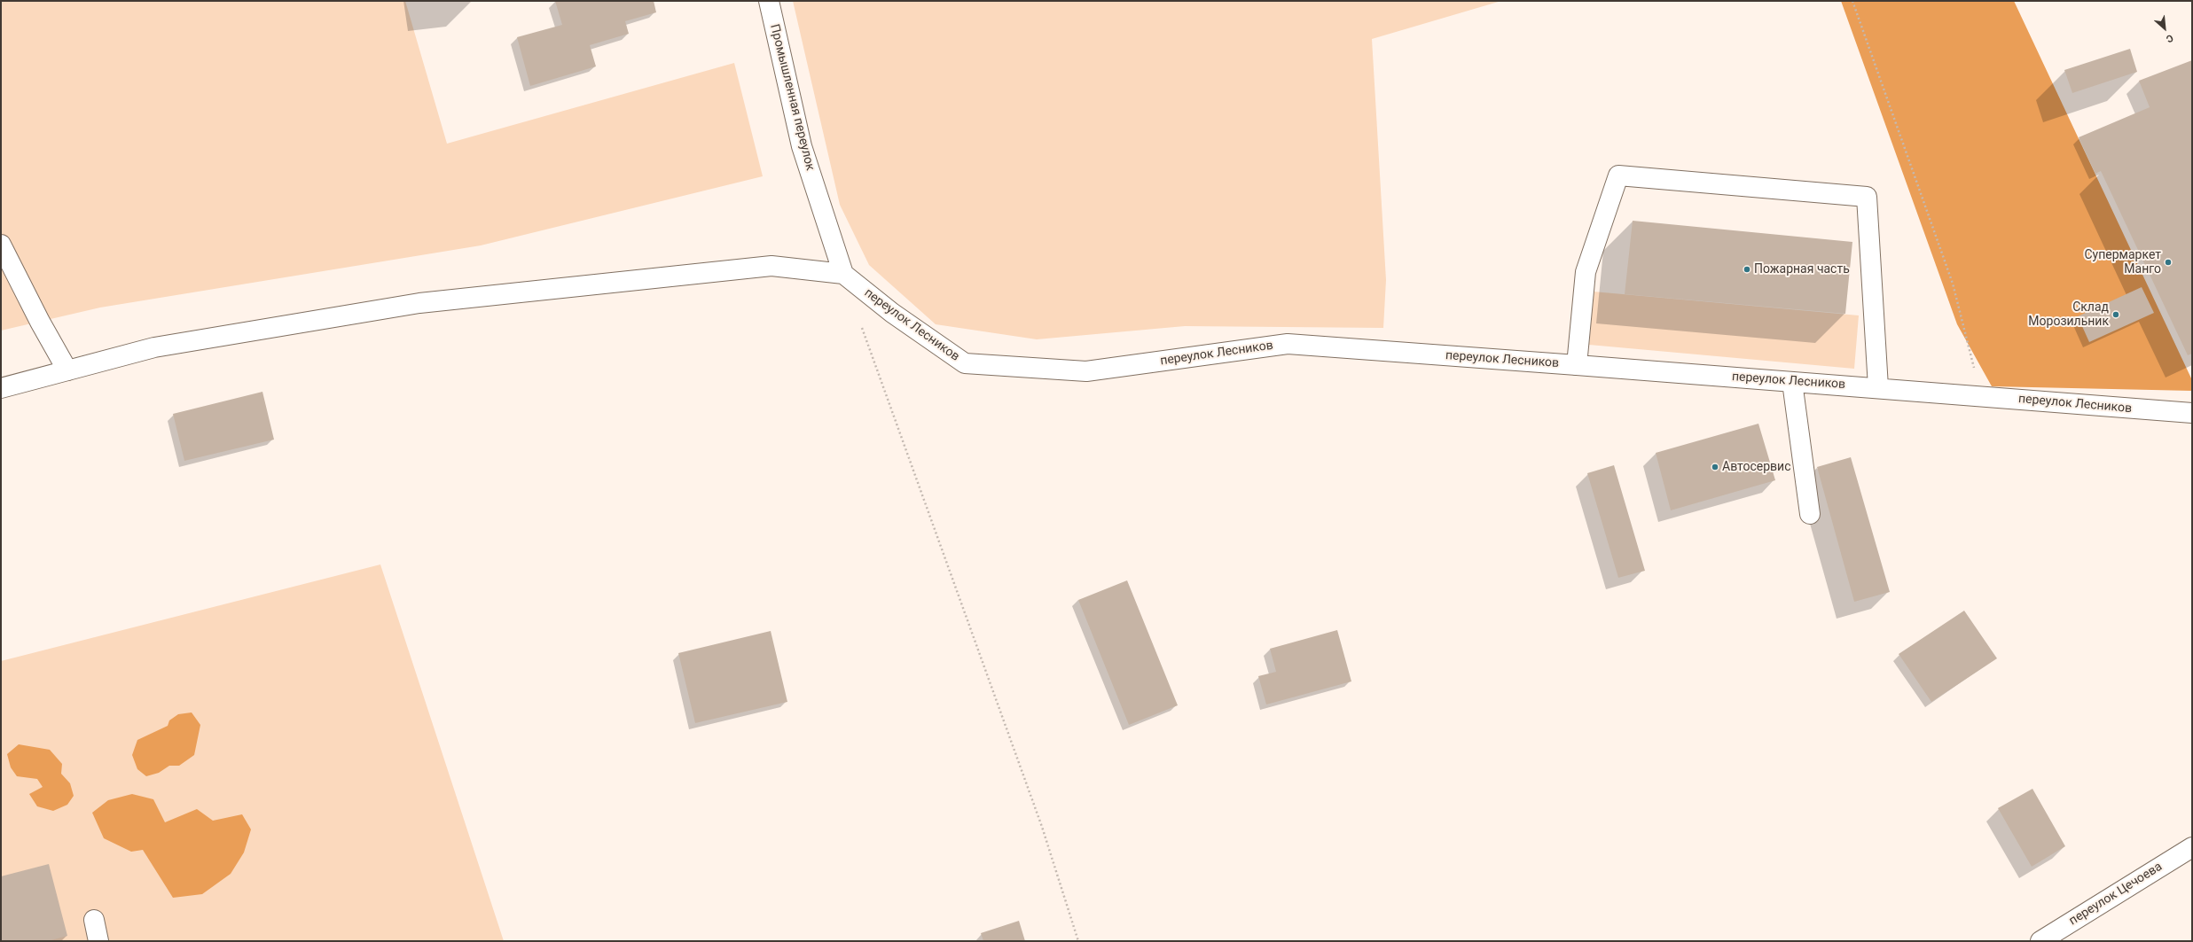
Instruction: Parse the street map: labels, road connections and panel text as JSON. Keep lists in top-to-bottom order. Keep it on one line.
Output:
{"streets":{"street":["Промышленная переулок","переулок Лесников","переулок Цечоева"]},"crossings":[["Промышленная переулок","переулок Лесников"]],"places":["Супермаркет Манго","Пожарная часть","Склад Морозильник","Автосервис"],"north":"bottom right"}
